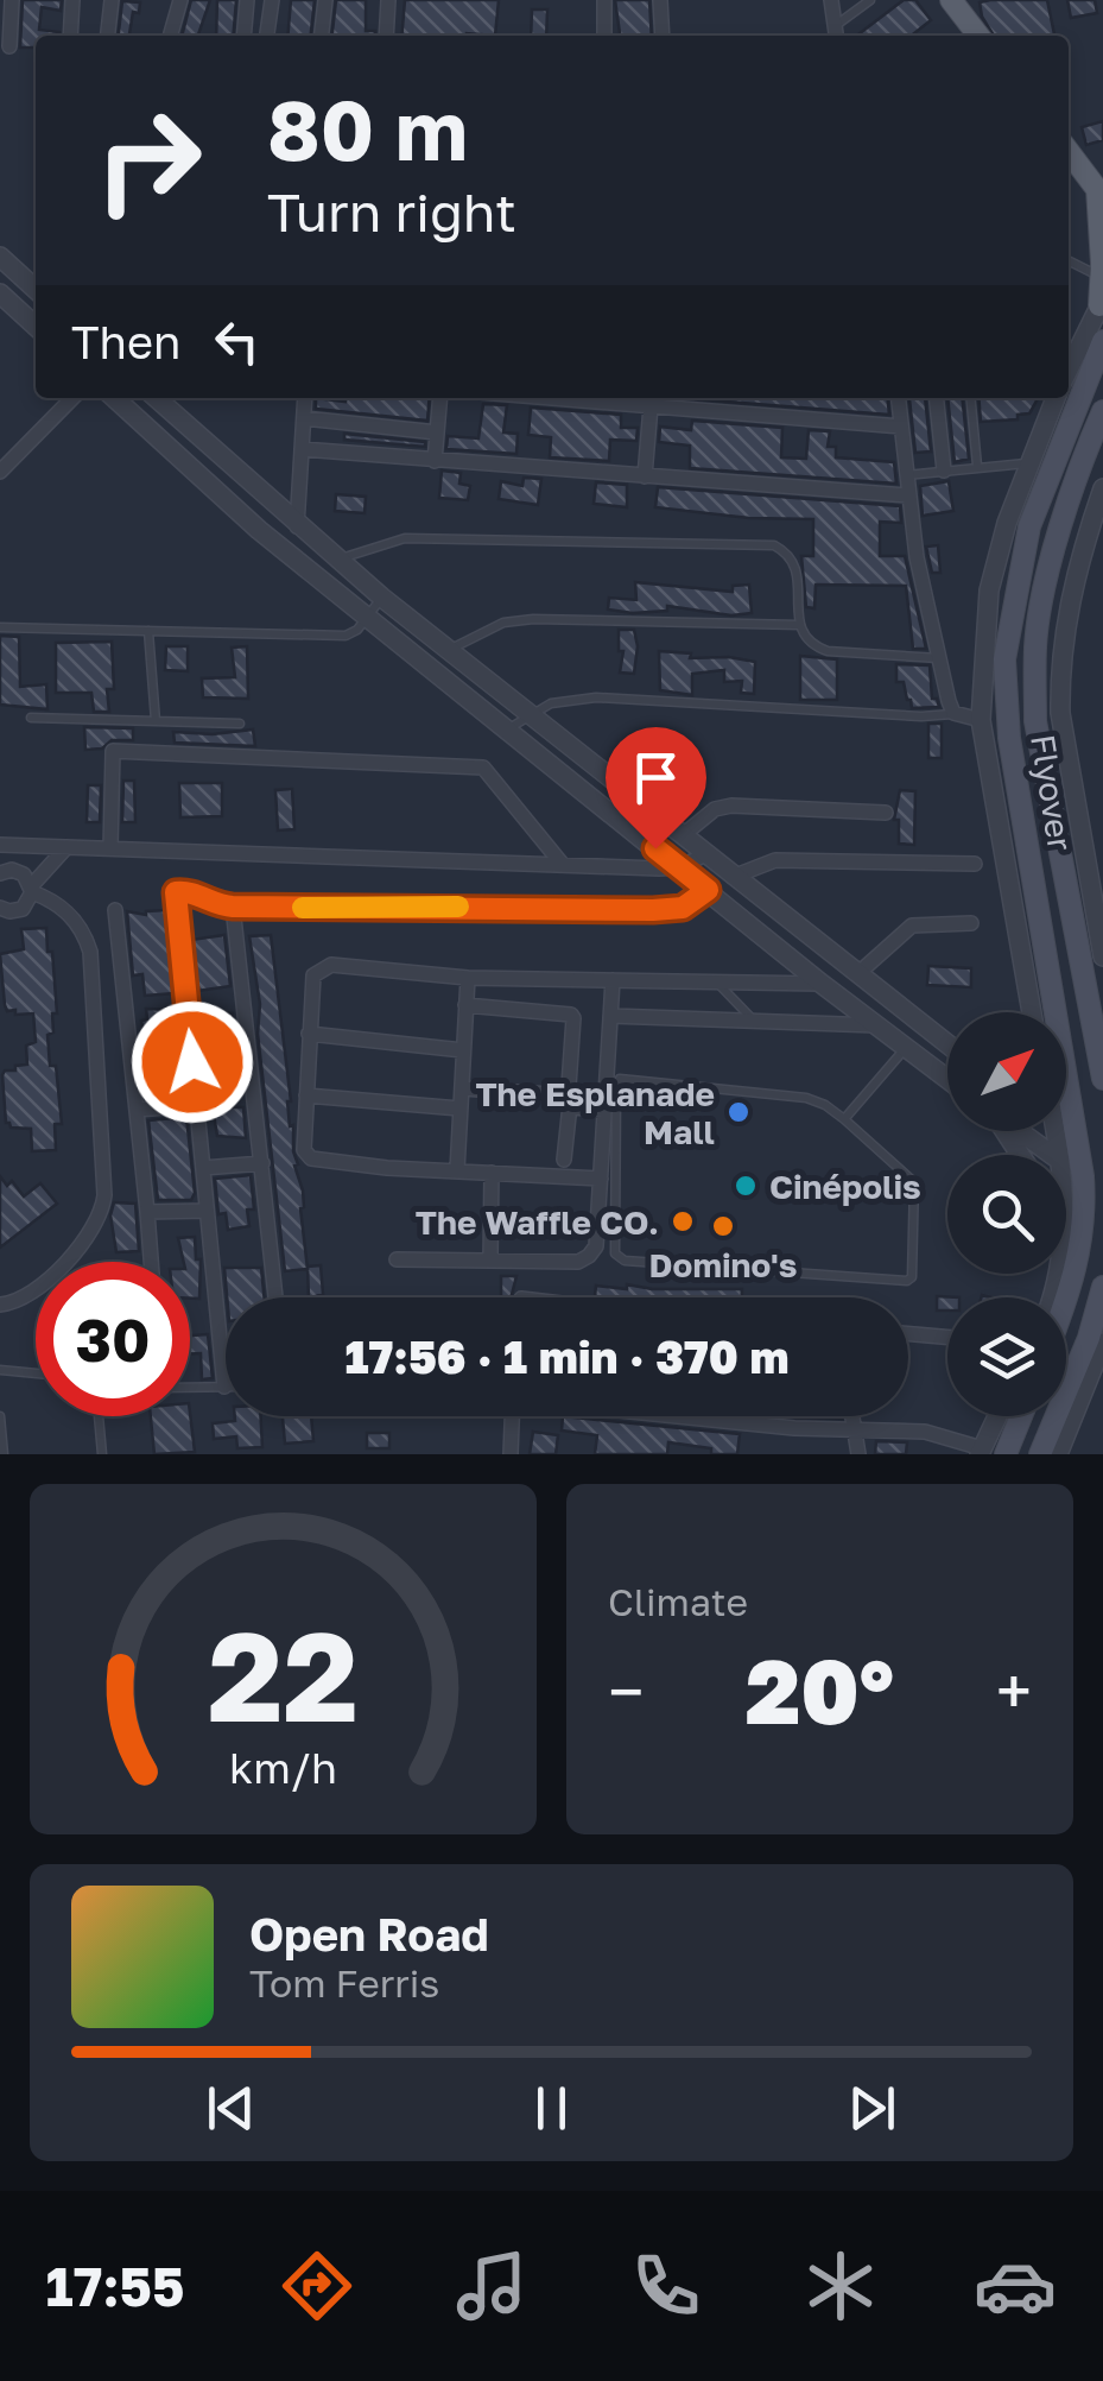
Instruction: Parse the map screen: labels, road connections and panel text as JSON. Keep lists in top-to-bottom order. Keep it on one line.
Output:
{"streets":{"main road":["Flyover"]},"places":["The Esplanade Mall","Cinépolis","The Waffle CO.","Domino's"],"north":"top right","page":{"turn":["80 m","Turn right"],"then":"Then","limit":"30","trip":"17:56 · 1 min · 370 m","tile":"Climate","heat":["−","20°","+"],"song":["Open Road","Tom Ferris"],"tabs":"17:55","gauge":["22","km/h"]}}
